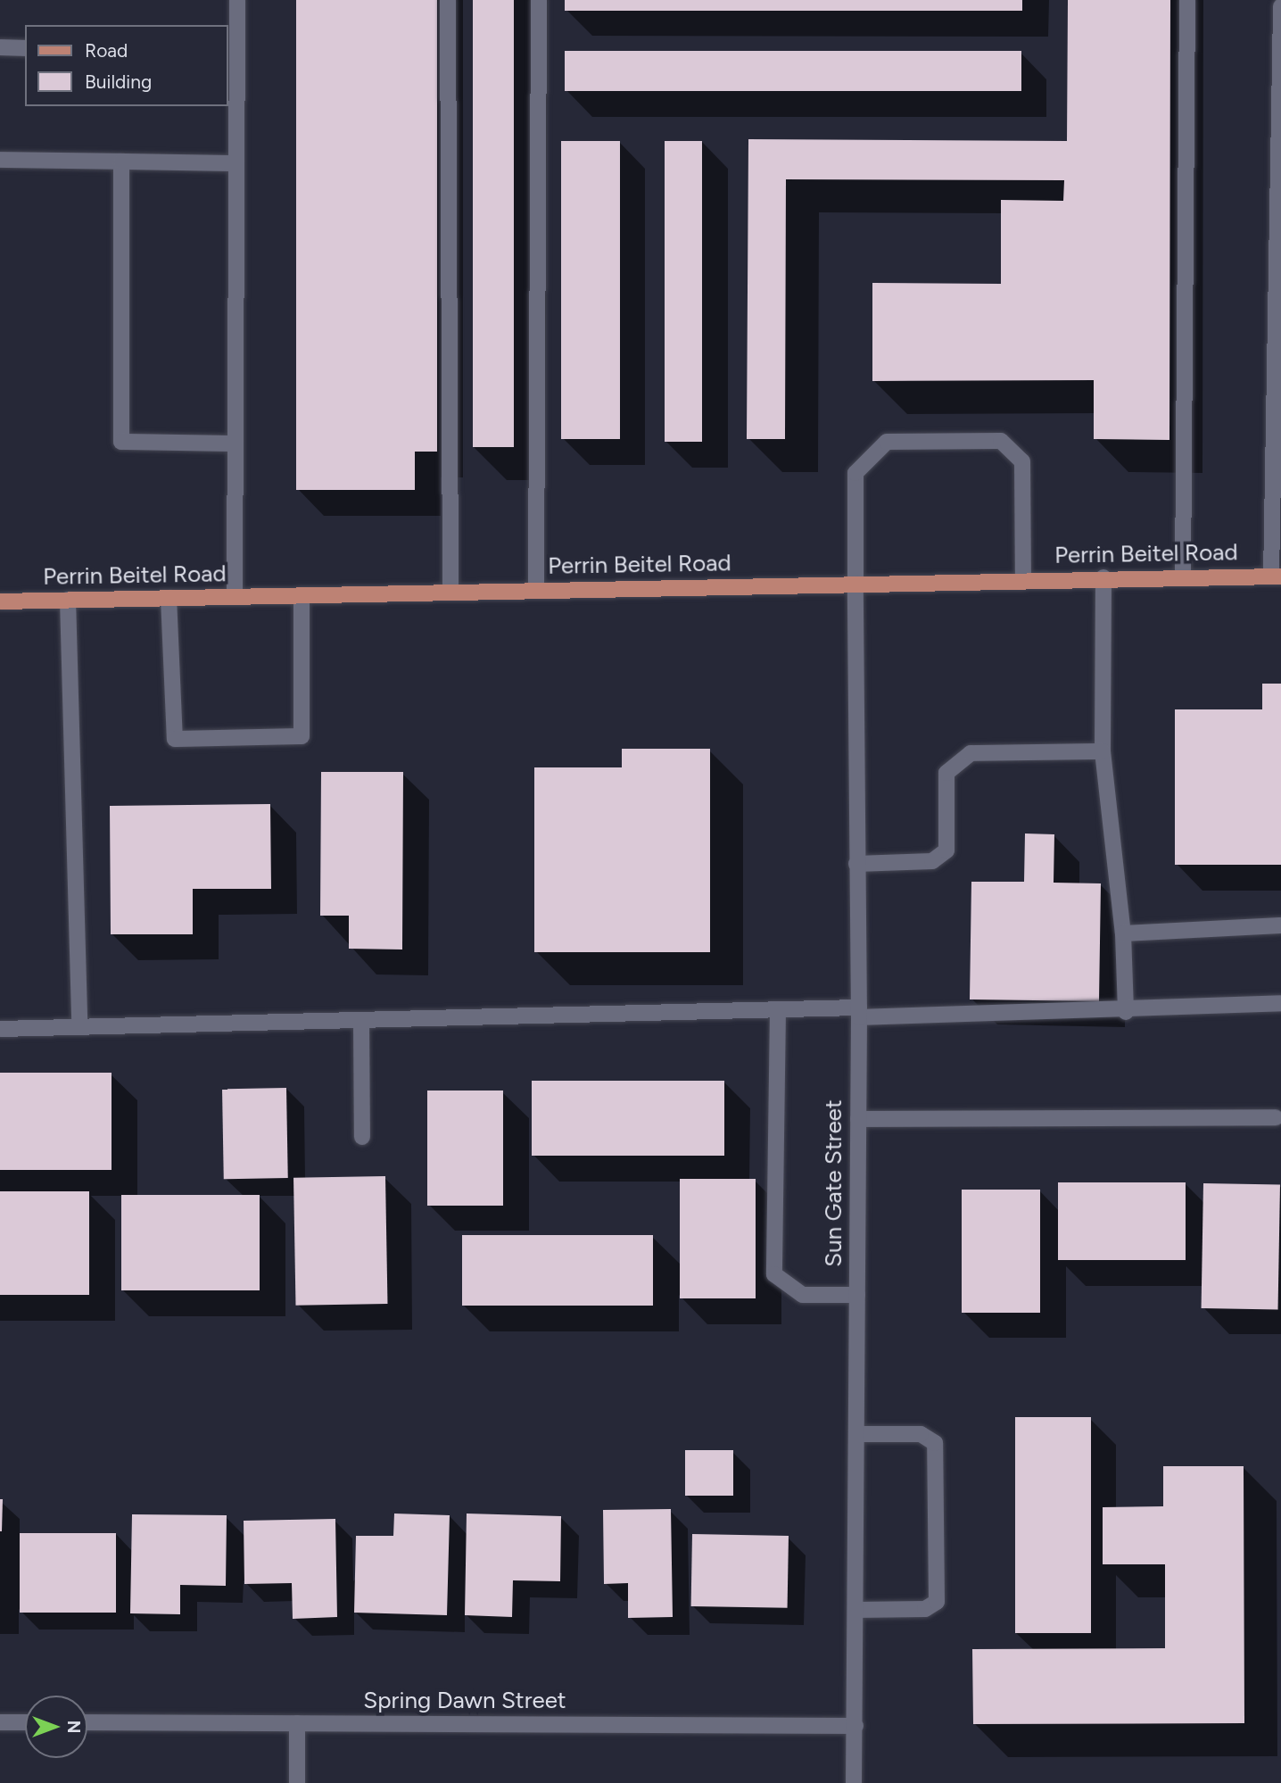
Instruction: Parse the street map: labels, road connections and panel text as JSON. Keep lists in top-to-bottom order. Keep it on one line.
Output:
{"streets":{"main road":["Perrin Beitel Road"],"street":["Sun Gate Street","Spring Dawn Street"]},"crossings":[["Perrin Beitel Road","Sun Gate Street"],["Sun Gate Street","Spring Dawn Street"]],"legend":["Road","Building"],"north":"right"}
